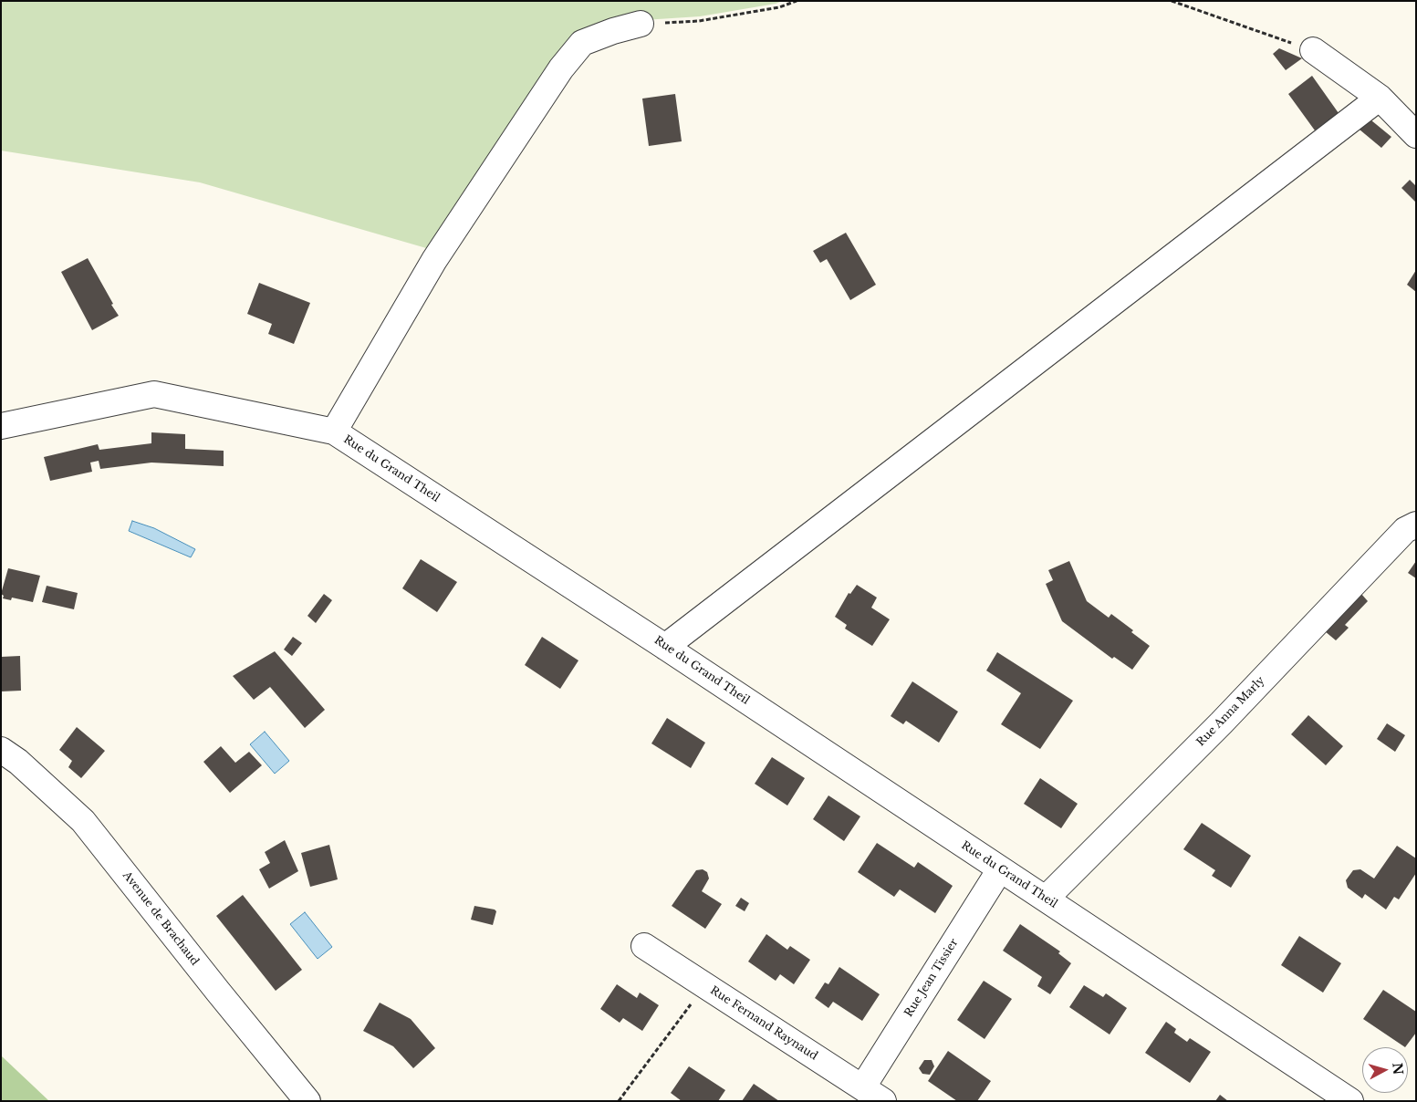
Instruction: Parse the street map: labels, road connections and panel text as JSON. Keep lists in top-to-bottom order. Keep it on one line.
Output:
{"streets":{"street":["Rue du Grand Theil","Rue Anna Marly","Avenue de Brachaud","Rue Jean Tissier","Rue Fernand Raynaud"]},"crossings":[["Rue du Grand Theil","Rue Anna Marly"],["Rue du Grand Theil","Rue Jean Tissier"],["Rue Jean Tissier","Rue Fernand Raynaud"]],"north":"right"}
